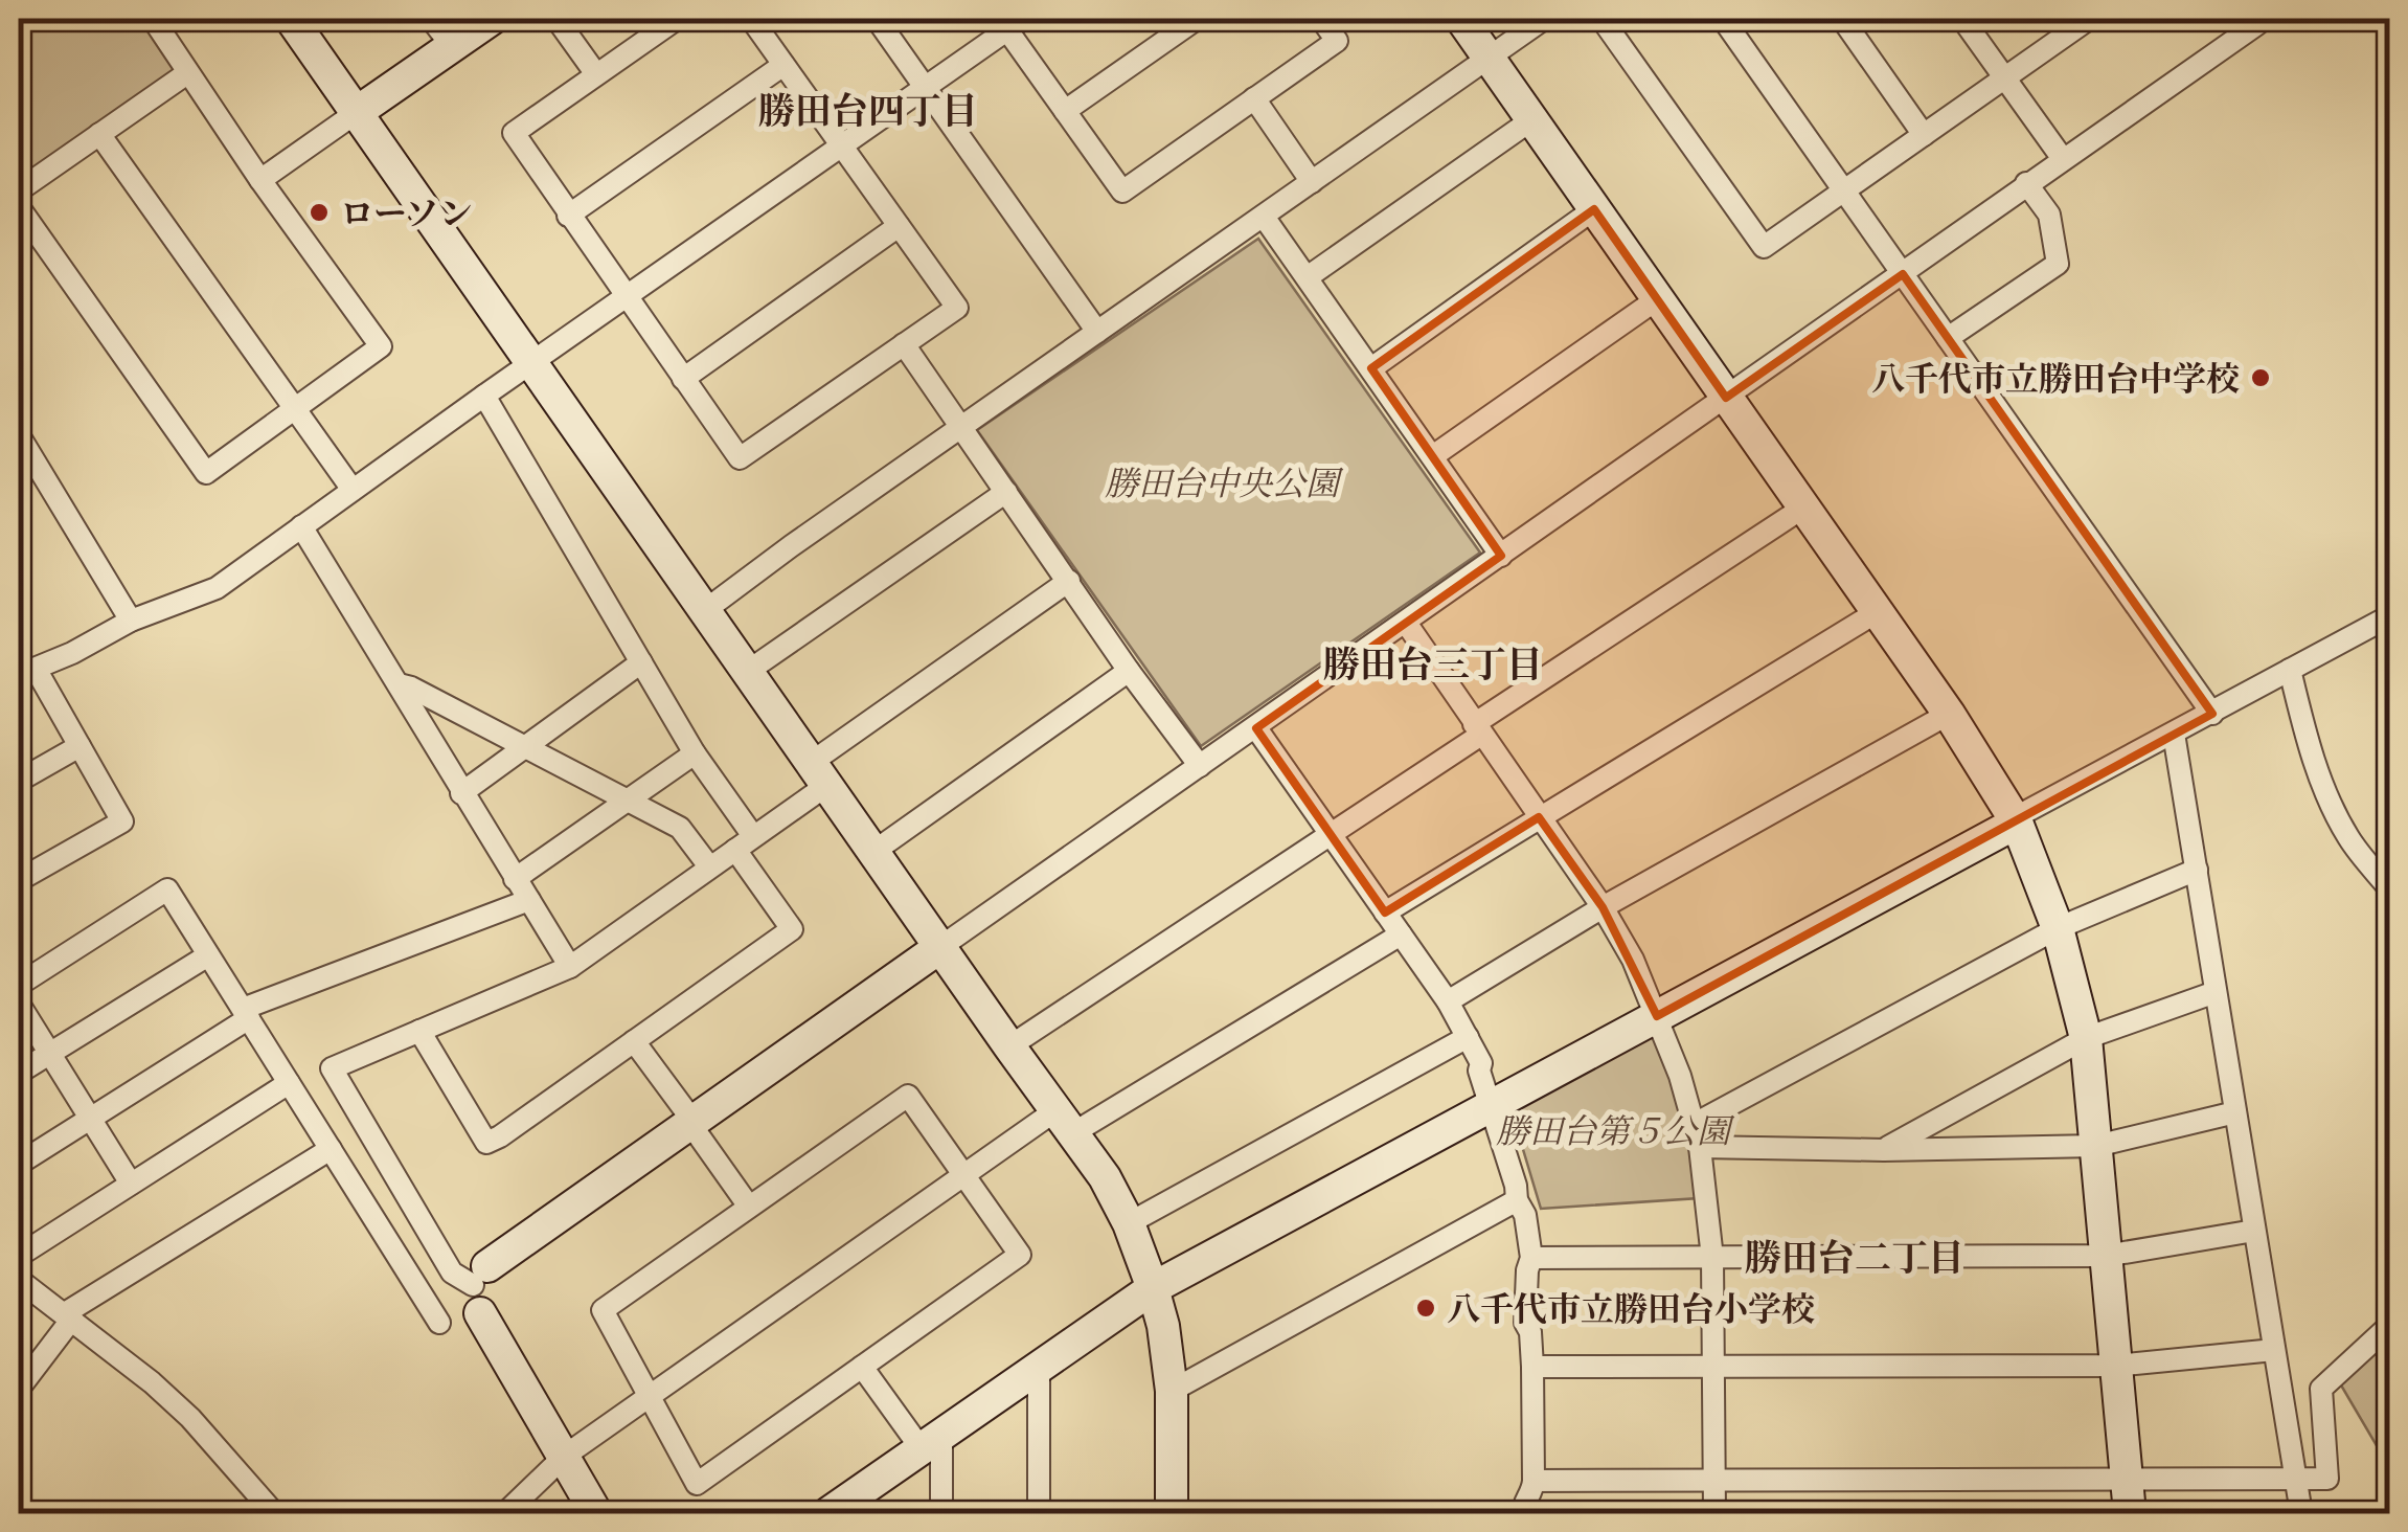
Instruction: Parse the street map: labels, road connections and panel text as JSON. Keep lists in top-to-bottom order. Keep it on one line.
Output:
{"districts":["勝田台四丁目","勝田台三丁目","勝田台二丁目"],"parks":["勝田台中央公園","勝田台第５公園"],"places":["ローソン","八千代市立勝田台中学校","八千代市立勝田台小学校"]}
